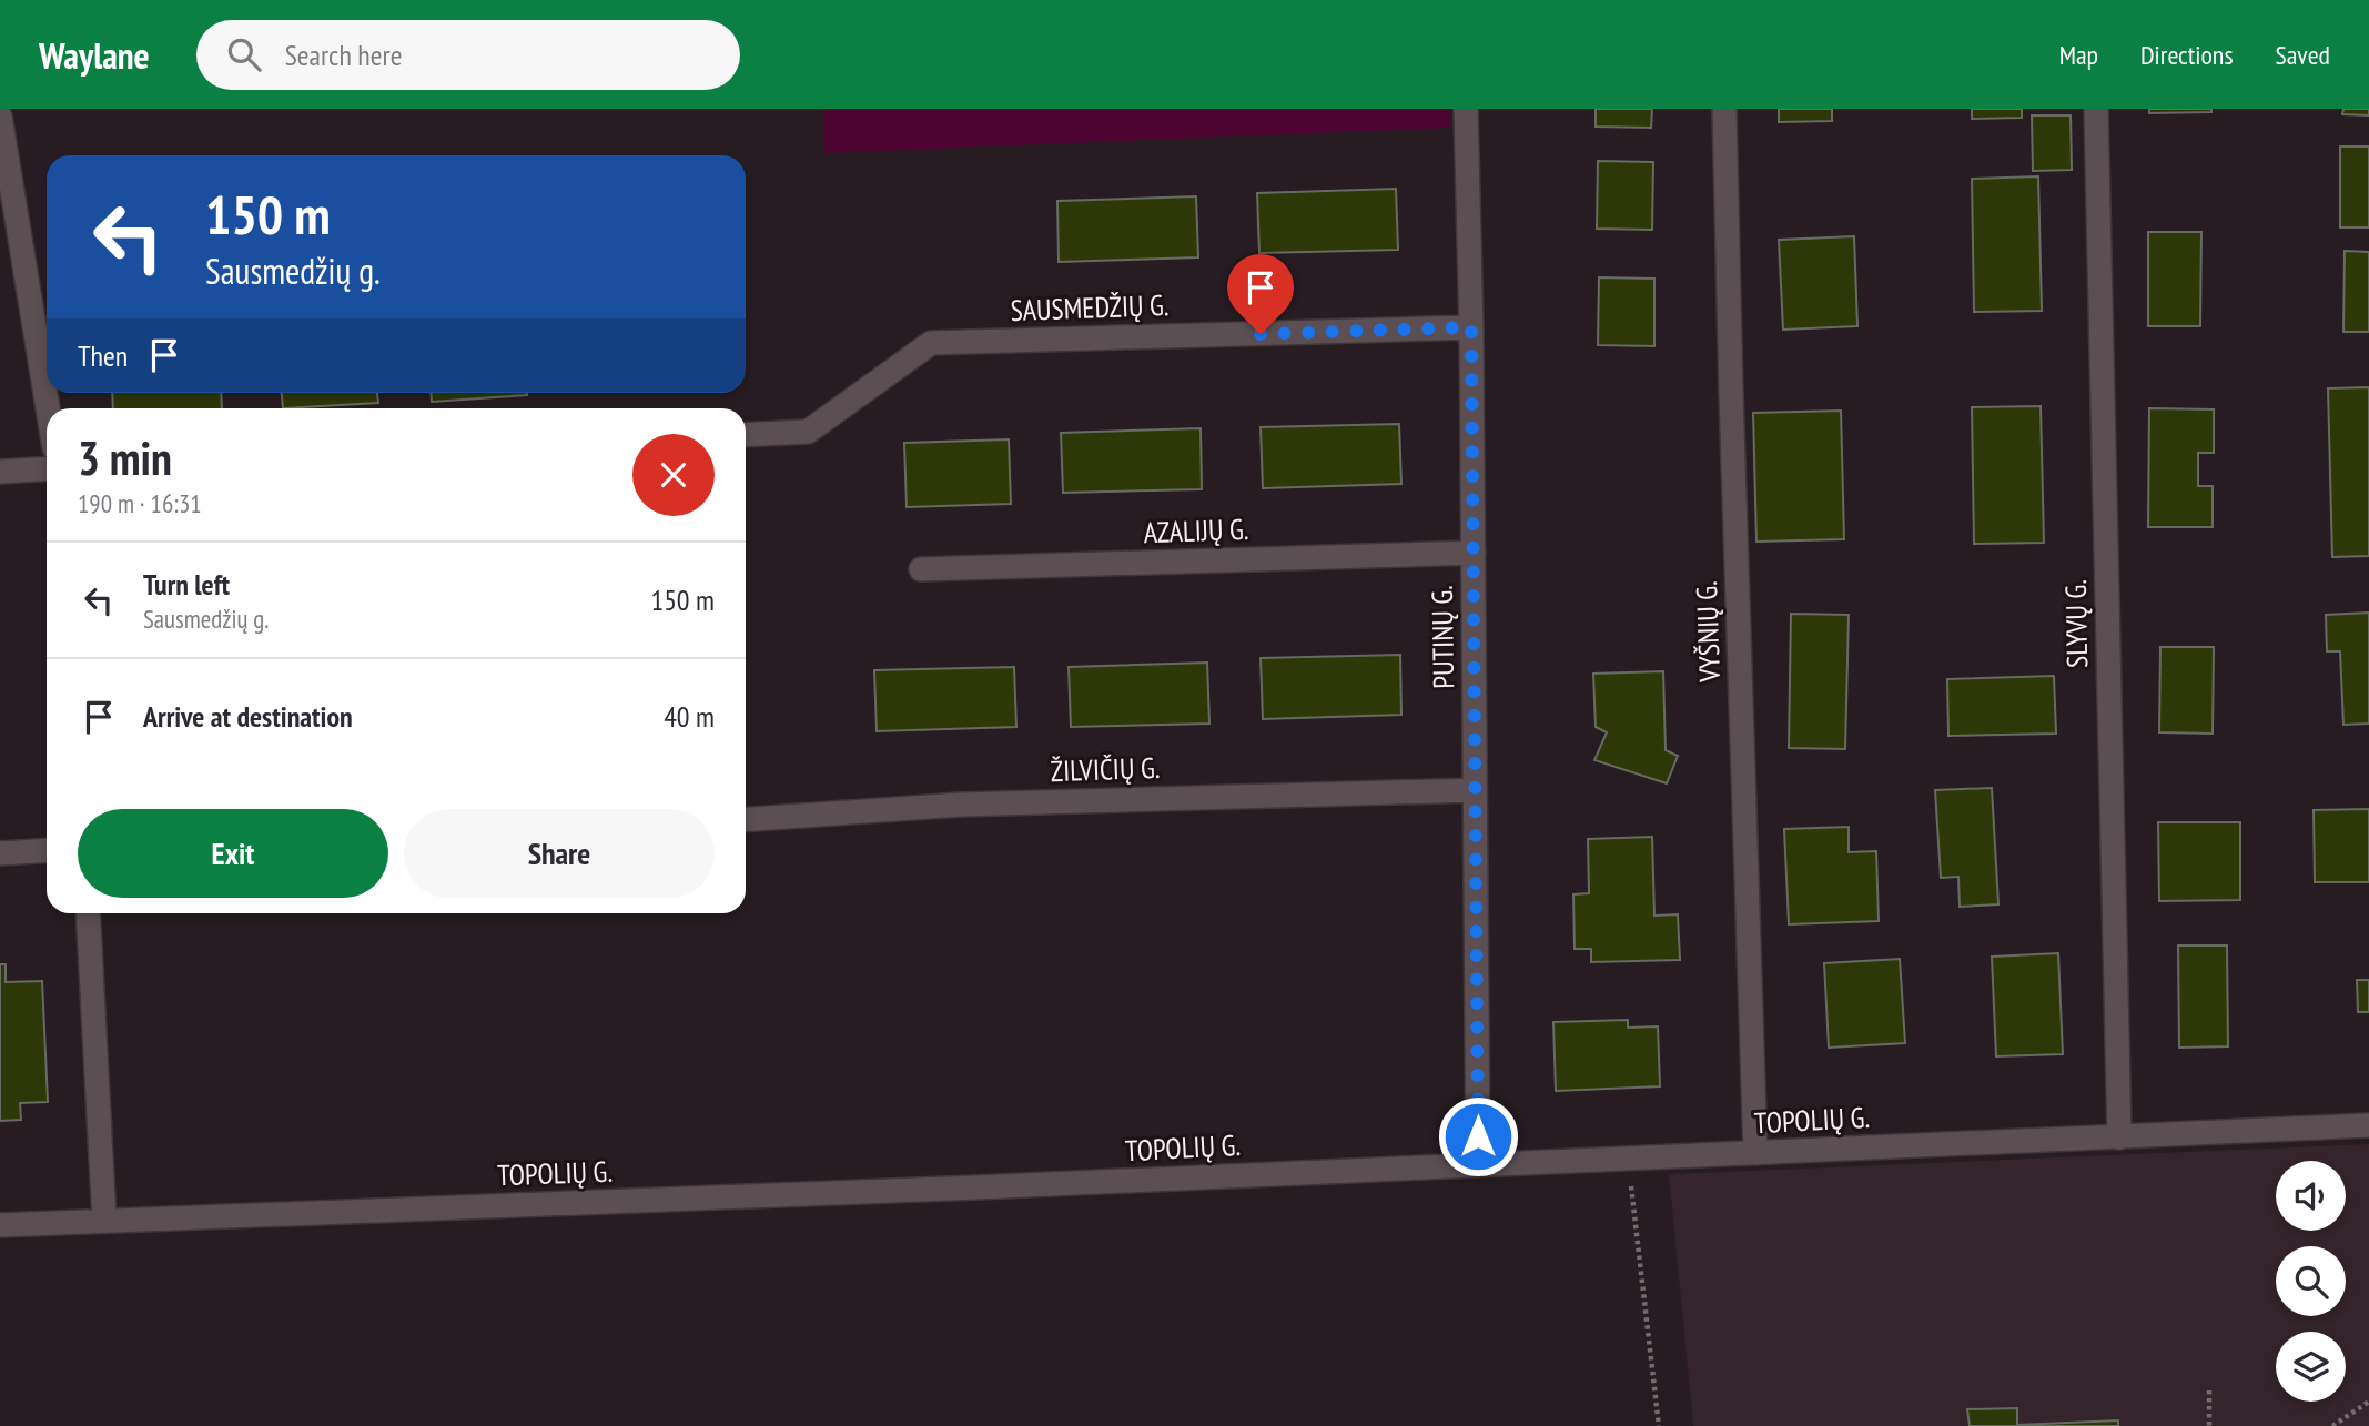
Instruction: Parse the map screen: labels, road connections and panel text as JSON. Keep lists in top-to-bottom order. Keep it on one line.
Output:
{"streets":{"street":["SAUSMEDŽIŲ G.","AZALIJŲ G.","SLYVŲ G.","VYŠNIŲ G.","PUTINŲ G.","ŽILVIČIŲ G.","TOPOLIŲ G."]},"crossings":[["SAUSMEDŽIŲ G.","PUTINŲ G."],["AZALIJŲ G.","PUTINŲ G."],["SLYVŲ G.","TOPOLIŲ G."],["VYŠNIŲ G.","TOPOLIŲ G."],["PUTINŲ G.","ŽILVIČIŲ G."],["PUTINŲ G.","TOPOLIŲ G."]],"page":{"header":"Waylane","search":"Search here","nav":["Map","Directions","Saved"],"turn":["150 m","Sausmedžių g."],"then":"Then","heading":["3 min","190 m · 16:31"],"list":[{"name":"Turn left","note":"Sausmedžių g.","value":"150 m"},{"name":"Arrive at destination","value":"40 m"}],"buttons":["Exit","Share"]}}
